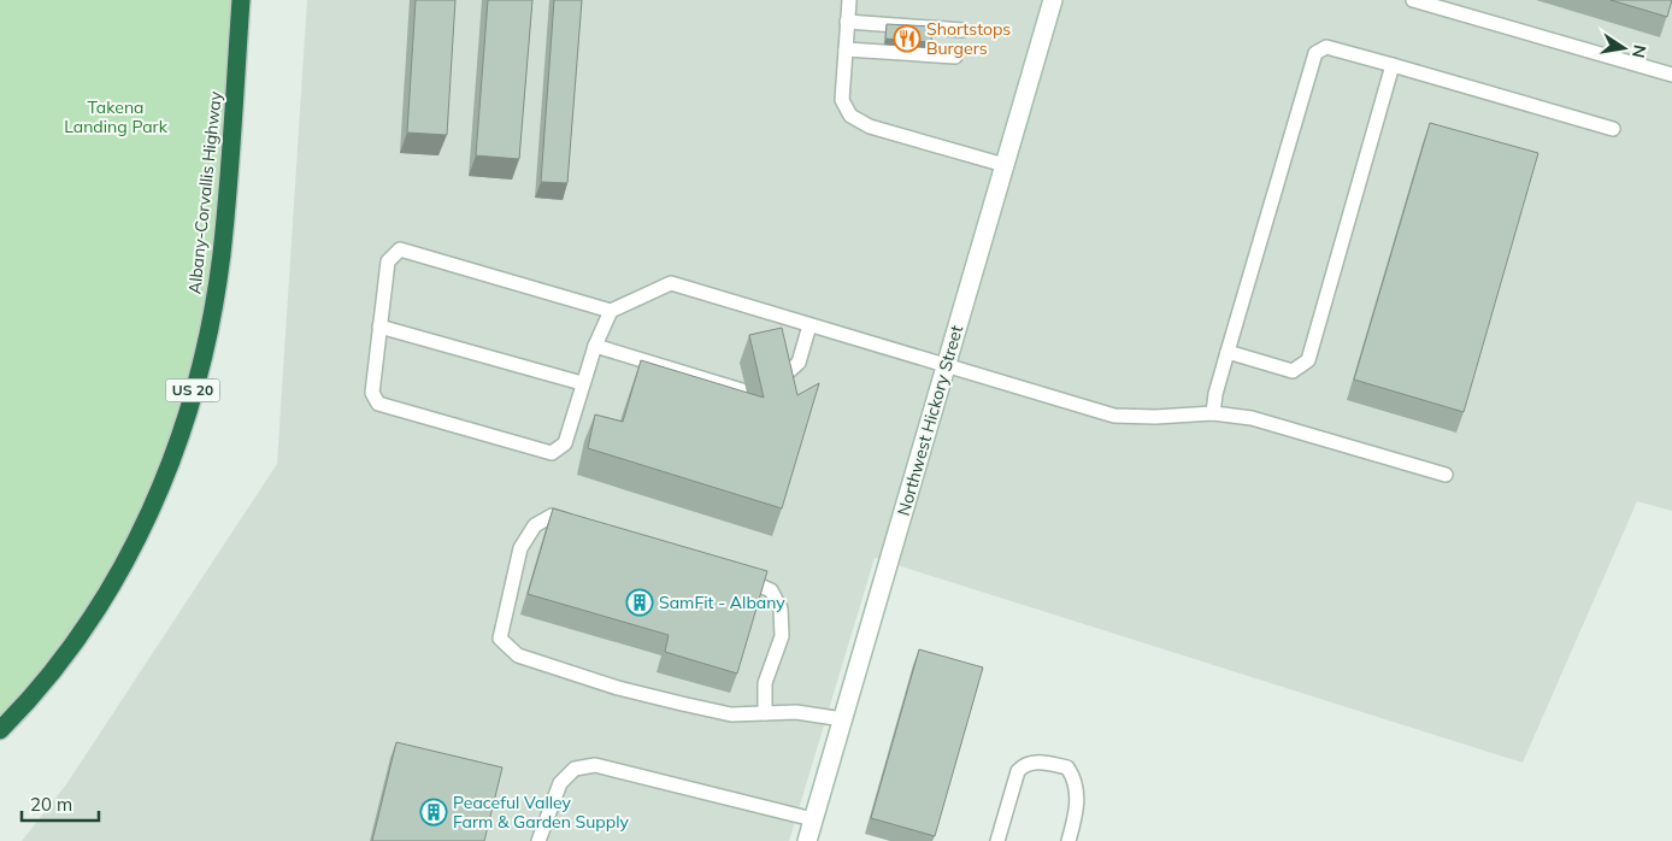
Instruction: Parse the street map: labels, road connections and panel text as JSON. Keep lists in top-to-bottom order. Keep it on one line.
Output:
{"streets":{"highway":["Albany-Corvallis Highway","US 20"],"street":["Northwest Hickory Street"]},"parks":["Takena Landing Park"],"places":{"restaurant":["Shortstops Burgers"],"building":["SamFit - Albany","Peaceful Valley Farm & Garden Supply"]},"scale_bar":"20 m","north":"right"}
